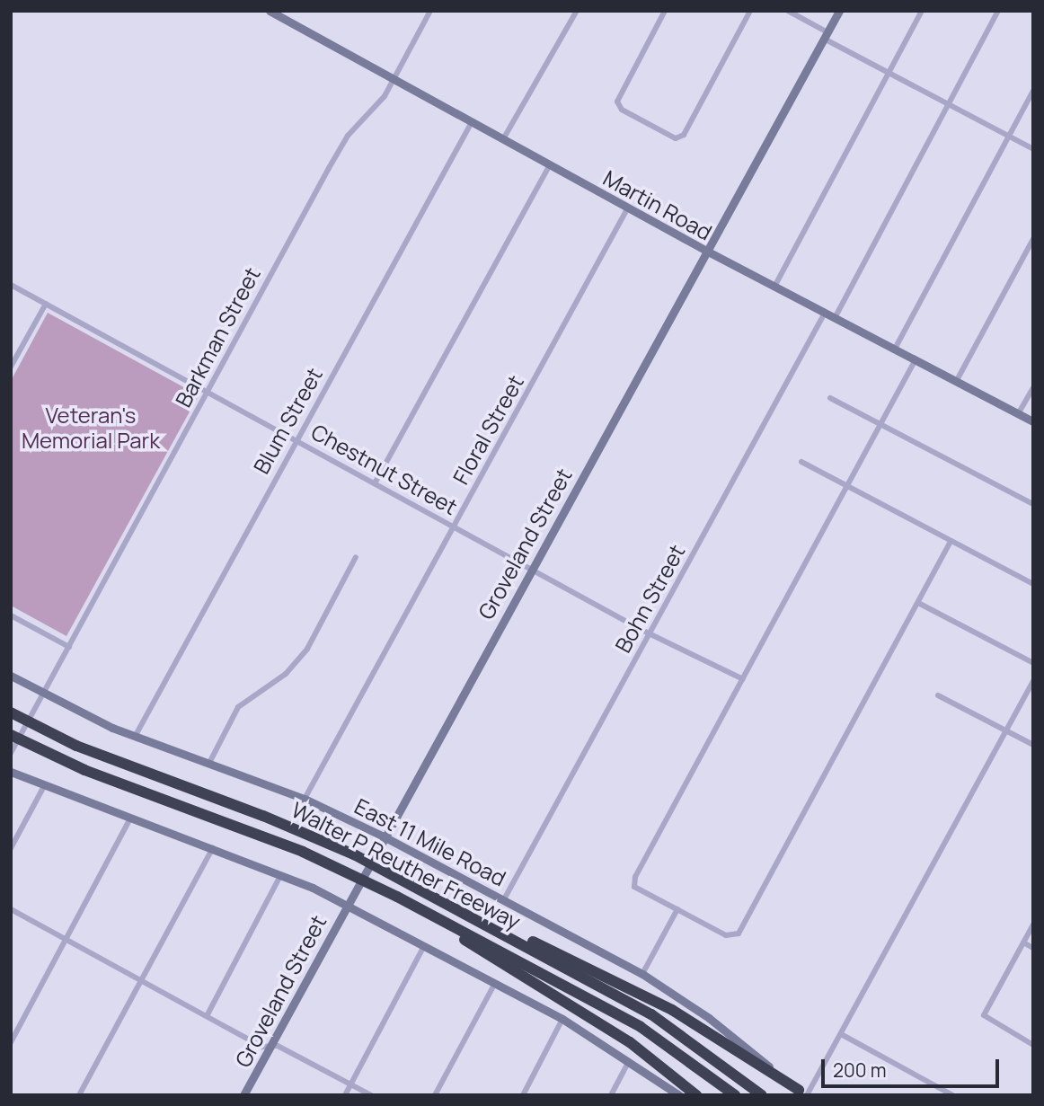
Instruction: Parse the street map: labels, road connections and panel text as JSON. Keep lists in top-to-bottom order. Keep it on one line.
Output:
{"streets":{"highway":["Walter P Reuther Freeway"],"street":["Martin Road","Barkman Street","Blum Street","Floral Street","Chestnut Street","Groveland Street","Bohn Street","East 11 Mile Road"]},"crossings":[["Martin Road","Barkman Street"],["Martin Road","Blum Street"],["Martin Road","Floral Street"],["Martin Road","Groveland Street"],["Martin Road","Bohn Street"],["Barkman Street","Chestnut Street"],["Barkman Street","East 11 Mile Road"],["Blum Street","Chestnut Street"],["Blum Street","East 11 Mile Road"],["Floral Street","Chestnut Street"],["Floral Street","East 11 Mile Road"],["Chestnut Street","Groveland Street"],["Chestnut Street","Bohn Street"],["Groveland Street","East 11 Mile Road"],["Bohn Street","East 11 Mile Road"]],"parks":["Veteran's Memorial Park"],"scale_bar":"200 m"}
